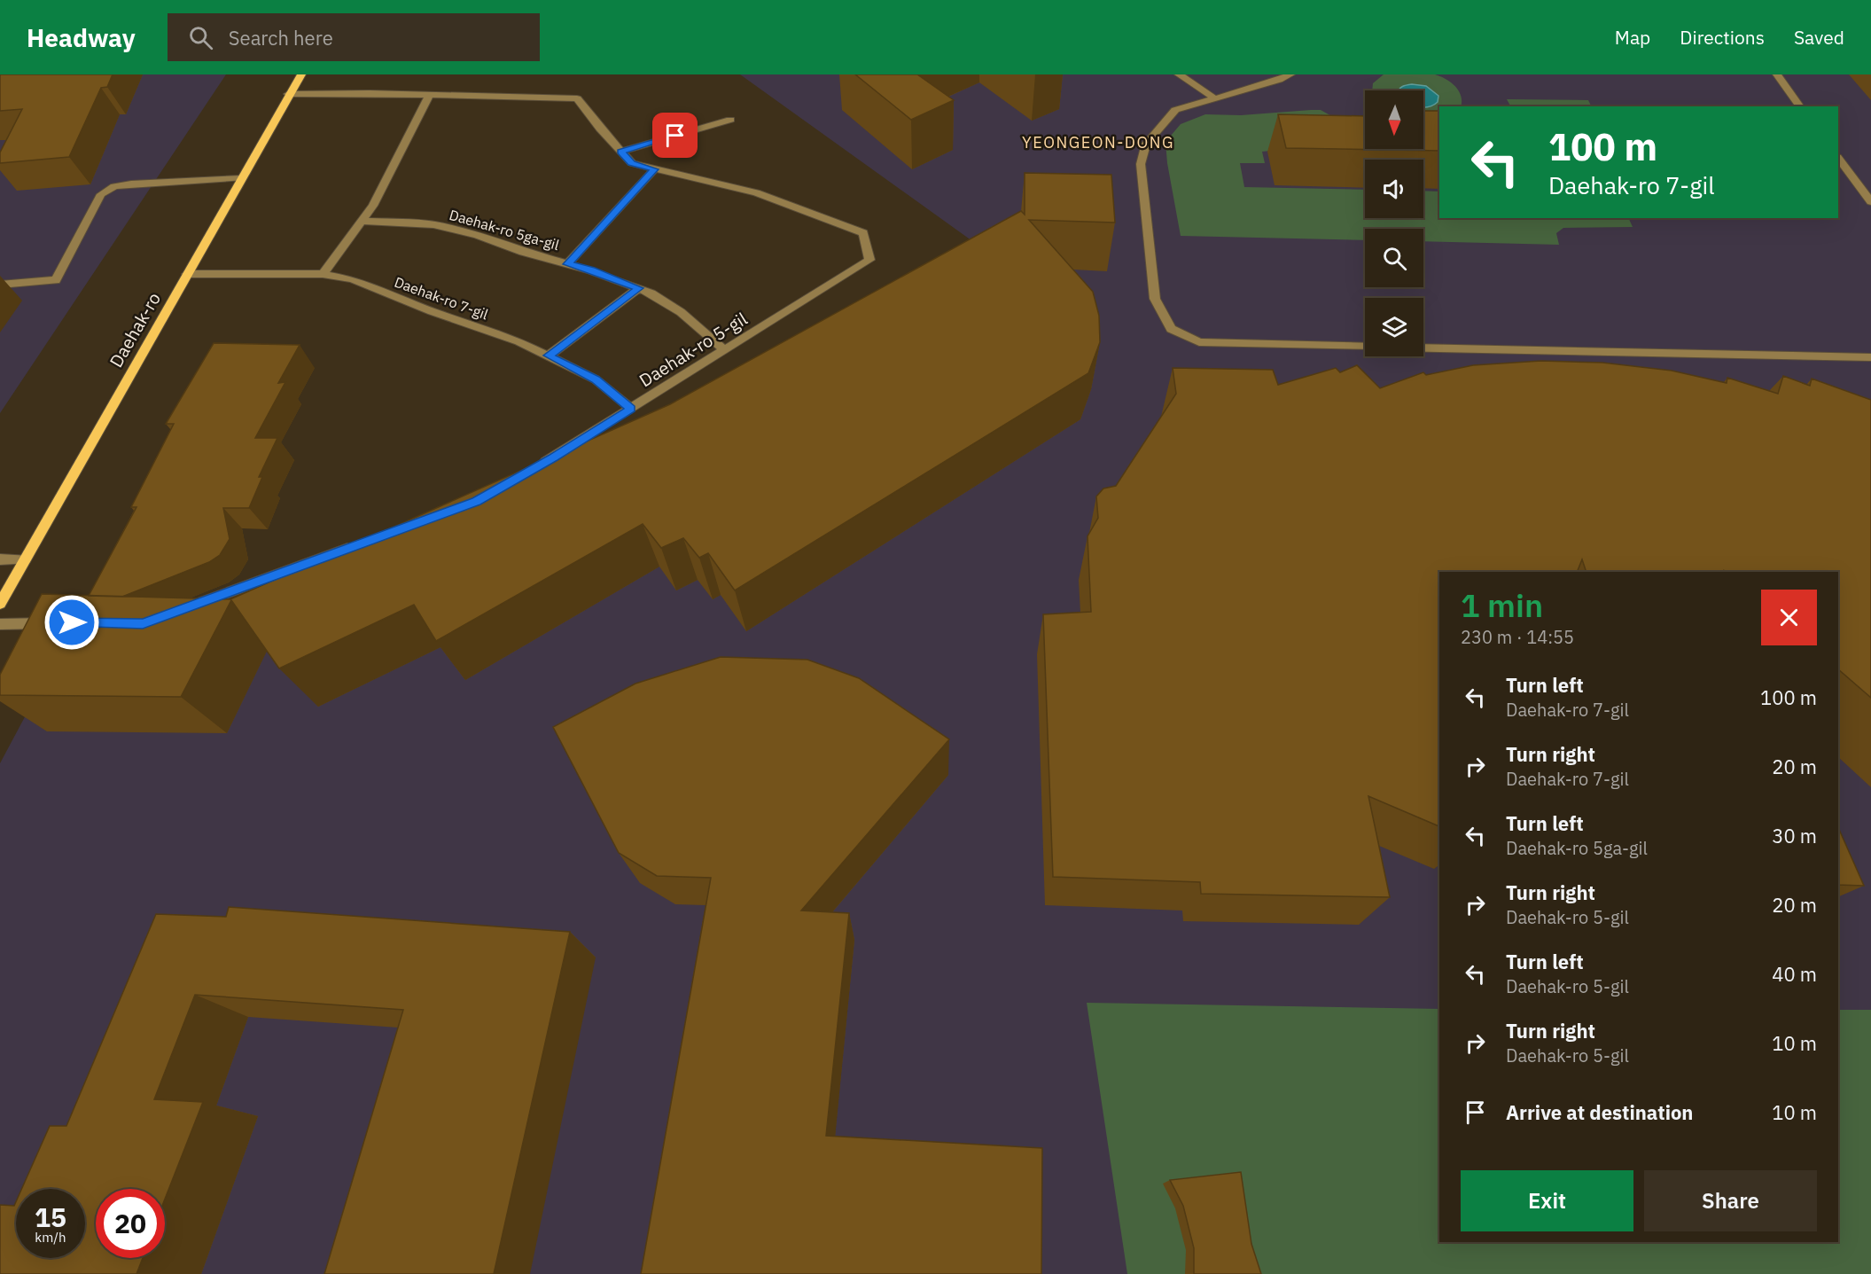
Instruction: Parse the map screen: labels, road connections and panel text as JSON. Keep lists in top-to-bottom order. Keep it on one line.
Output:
{"streets":{"main road":["Daehak-ro"],"lane":["Daehak-ro 5ga-gil","Daehak-ro 7-gil","Daehak-ro 5-gil"]},"crossings":[["Daehak-ro 5ga-gil","Daehak-ro 5-gil"],["Daehak-ro 7-gil","Daehak-ro"],["Daehak-ro 7-gil","Daehak-ro 5-gil"],["Daehak-ro","Daehak-ro 5-gil"]],"districts":["YEONGEON-DONG"],"north":"bottom","page":{"header":"Headway","search":"Search here","nav":["Map","Directions","Saved"],"turn":["100 m","Daehak-ro 7-gil"],"heading":["1 min","230 m · 14:55"],"list":[{"name":"Turn left","note":"Daehak-ro 7-gil","value":"100 m"},{"name":"Turn right","note":"Daehak-ro 7-gil","value":"20 m"},{"name":"Turn left","note":"Daehak-ro 5ga-gil","value":"30 m"},{"name":"Turn right","note":"Daehak-ro 5-gil","value":"20 m"},{"name":"Turn left","note":"Daehak-ro 5-gil","value":"40 m"},{"name":"Turn right","note":"Daehak-ro 5-gil","value":"10 m"},{"name":"Arrive at destination","value":"10 m"}],"buttons":["Exit","Share"],"speed":"15 km/h","limit":"20"}}
